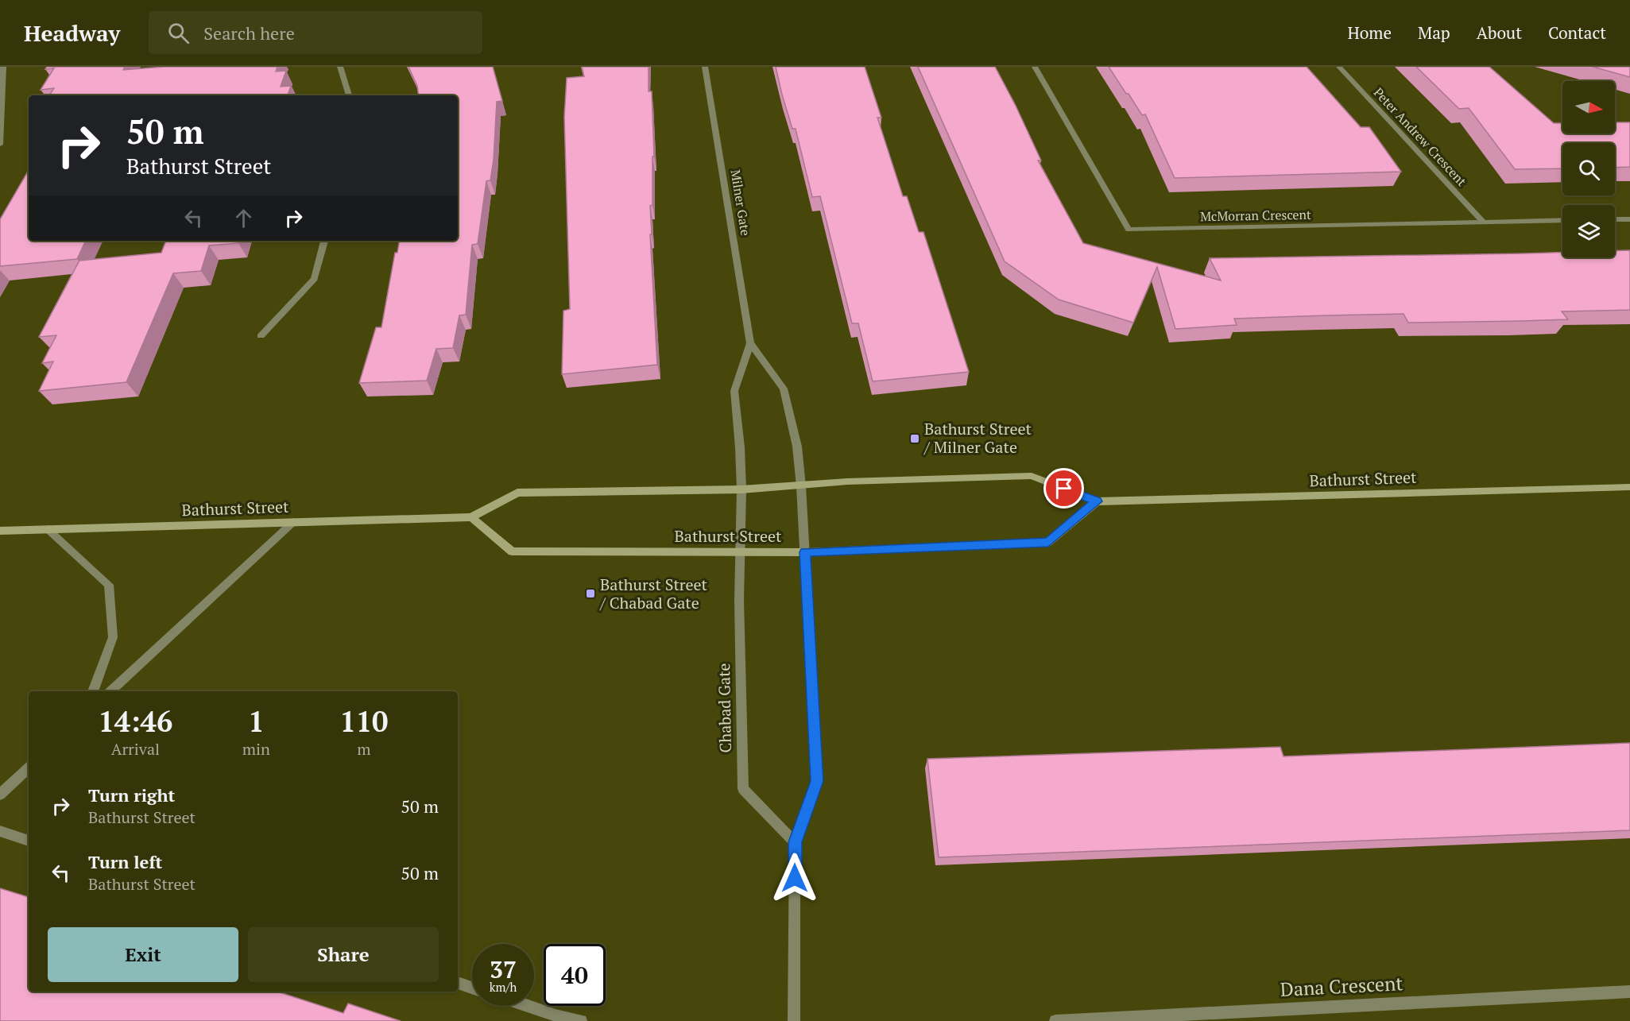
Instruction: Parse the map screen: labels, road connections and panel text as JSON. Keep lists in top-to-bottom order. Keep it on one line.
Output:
{"streets":{"main road":["Bathurst Street"],"street":["Peter Andrew Crescent","Milner Gate","McMorran Crescent","Chabad Gate","Dana Crescent"]},"crossings":[["Peter Andrew Crescent","McMorran Crescent"],["Milner Gate","Bathurst Street"],["Milner Gate","Chabad Gate"],["Bathurst Street","Chabad Gate"]],"places":{"transit":["Bathurst Street / Milner Gate","Bathurst Street / Chabad Gate"]},"north":"right","page":{"header":"Headway","search":"Search here","nav":["Home","Map","About","Contact"],"turn":["50 m","Bathurst Street"],"eta":["14:46","Arrival","1","min","110","m"],"list":[{"name":"Turn right","note":"Bathurst Street","value":"50 m"},{"name":"Turn left","note":"Bathurst Street","value":"50 m"}],"buttons":["Exit","Share"],"speed":"37 km/h","limit":"40"}}
